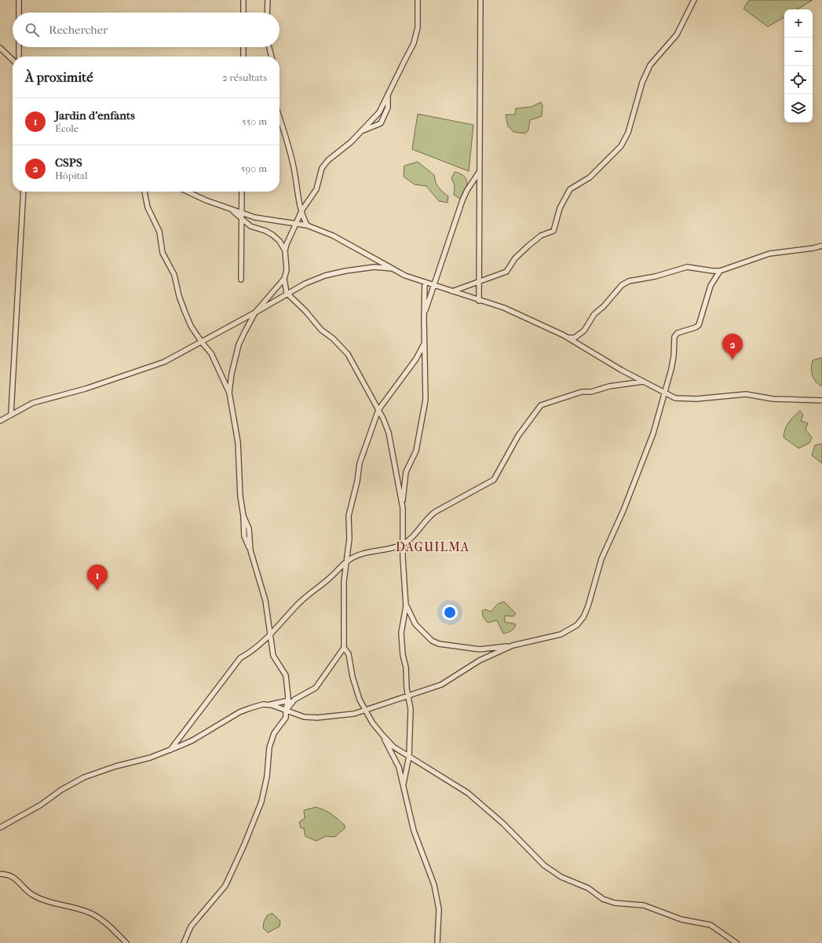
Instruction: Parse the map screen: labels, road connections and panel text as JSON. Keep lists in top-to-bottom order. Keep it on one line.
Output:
{"districts":["DAGUILMA"],"page":{"map_buttons":["+","−"],"search":"Rechercher","heading":["À proximité","2 résultats"],"list":[{"mark":"1","name":"Jardin d'enfants","note":"École","value":"550 m"},{"mark":"2","name":"CSPS","note":"Hôpital","value":"590 m"}],"pins":["2","1"]}}
